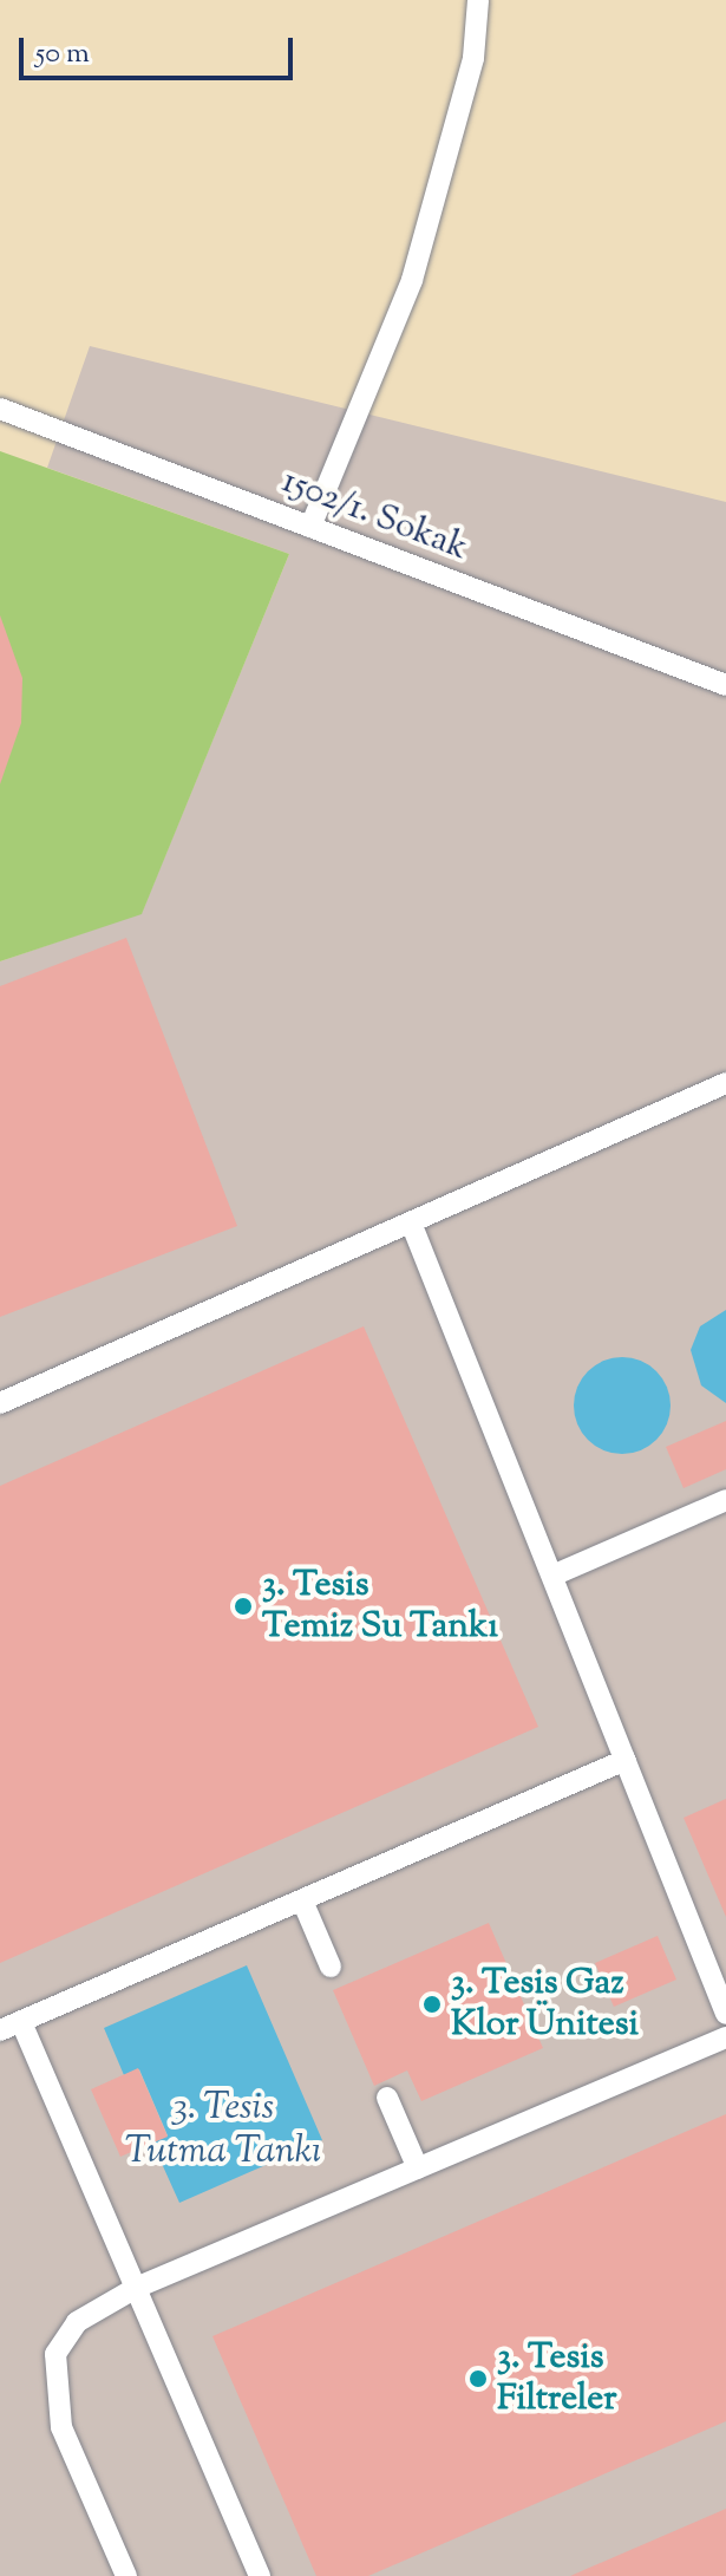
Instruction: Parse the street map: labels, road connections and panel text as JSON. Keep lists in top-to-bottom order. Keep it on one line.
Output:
{"streets":{"lane":["1502/1. Sokak"]},"water":["3. Tesis Tutma Tankı"],"places":["3. Tesis Temiz Su Tankı","3. Tesis Gaz Klor Ünitesi","3. Tesis Filtreler"],"scale_bar":"50 m"}
